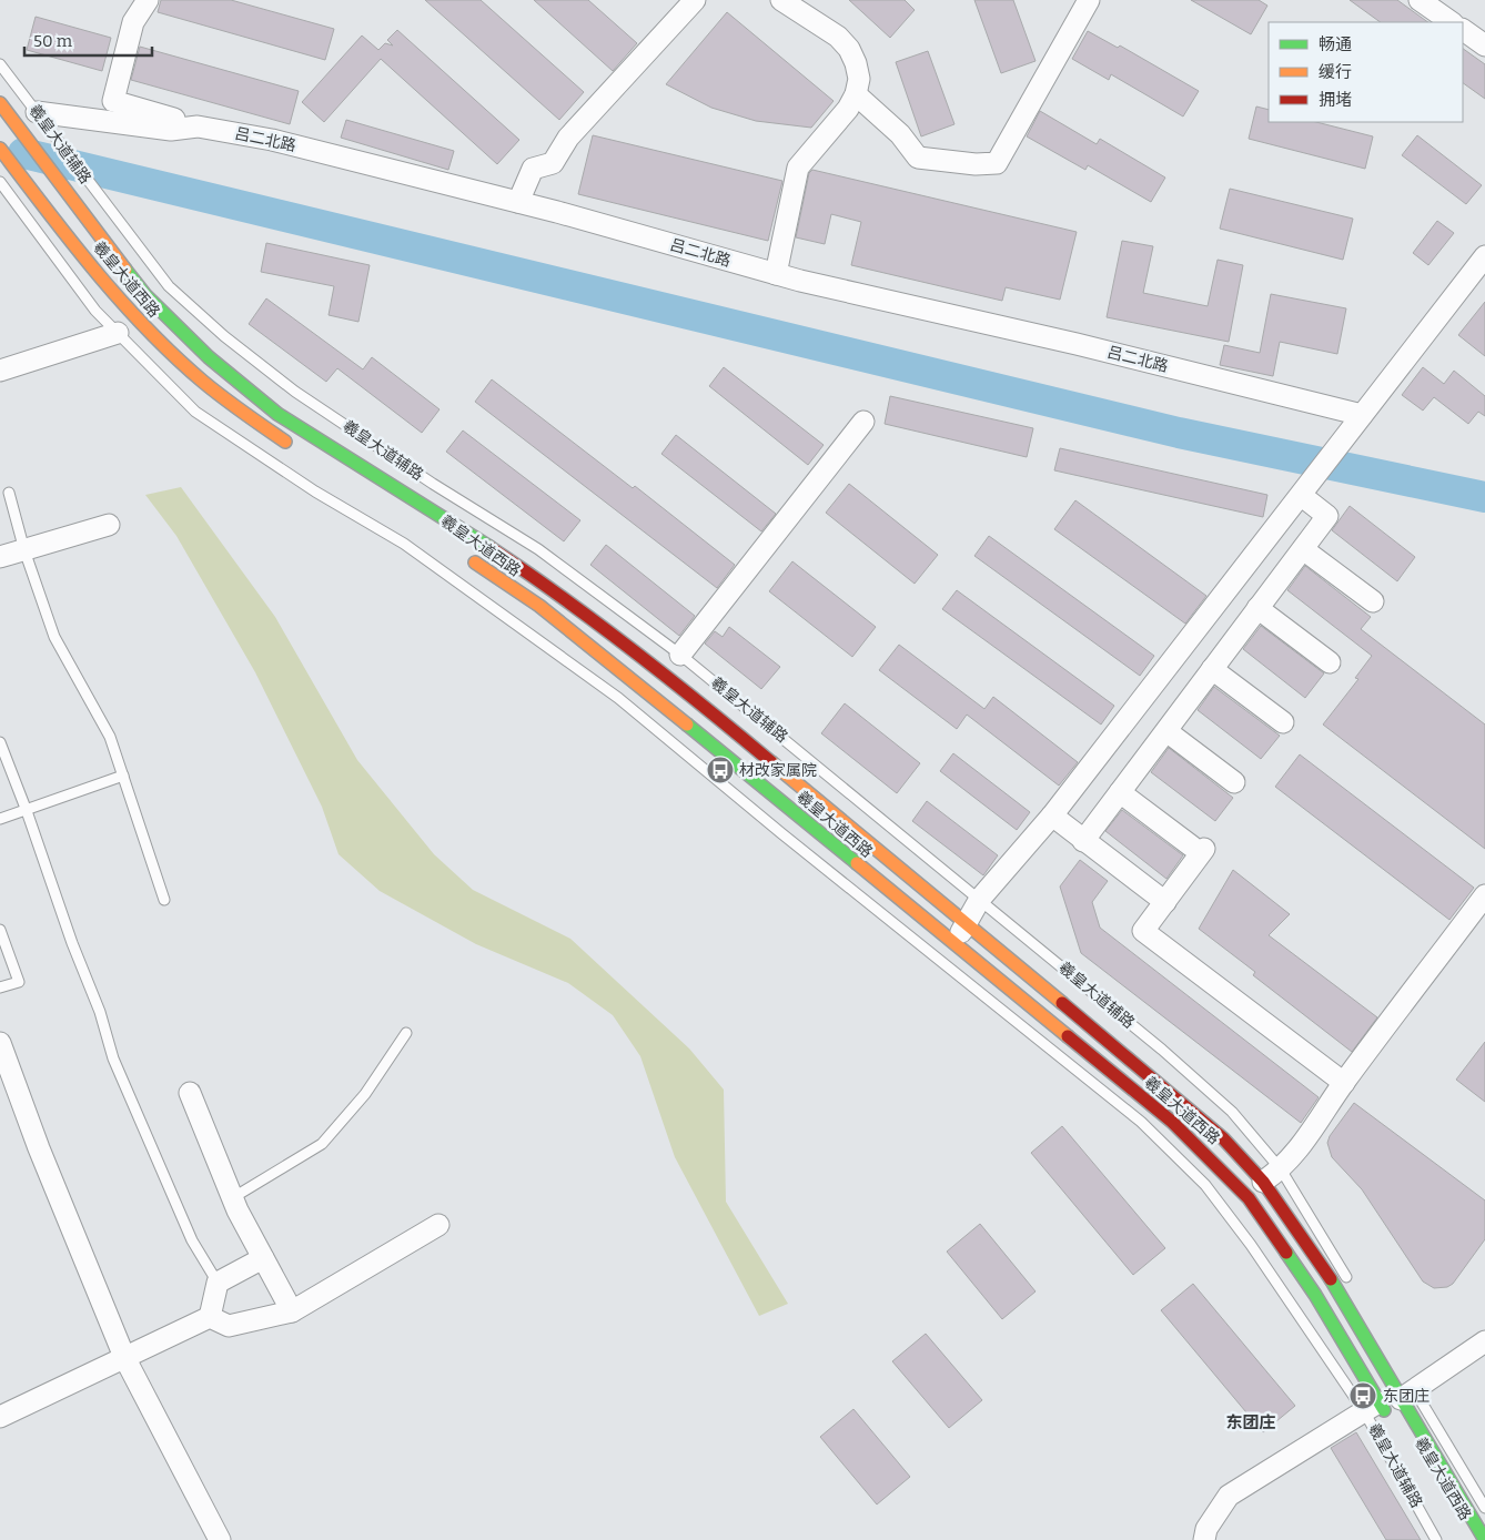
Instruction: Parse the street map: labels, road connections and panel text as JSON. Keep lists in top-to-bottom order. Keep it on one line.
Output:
{"streets":{"main road":["羲皇大道西路"],"street":["吕二北路"],"lane":["羲皇大道辅路"]},"crossings":[["吕二北路","羲皇大道辅路"],["羲皇大道辅路","羲皇大道西路"]],"districts":["东团庄"],"places":{"bus stop":["材改家属院","东团庄"]},"legend":["畅通","缓行","拥堵"],"scale_bar":"50 m"}
